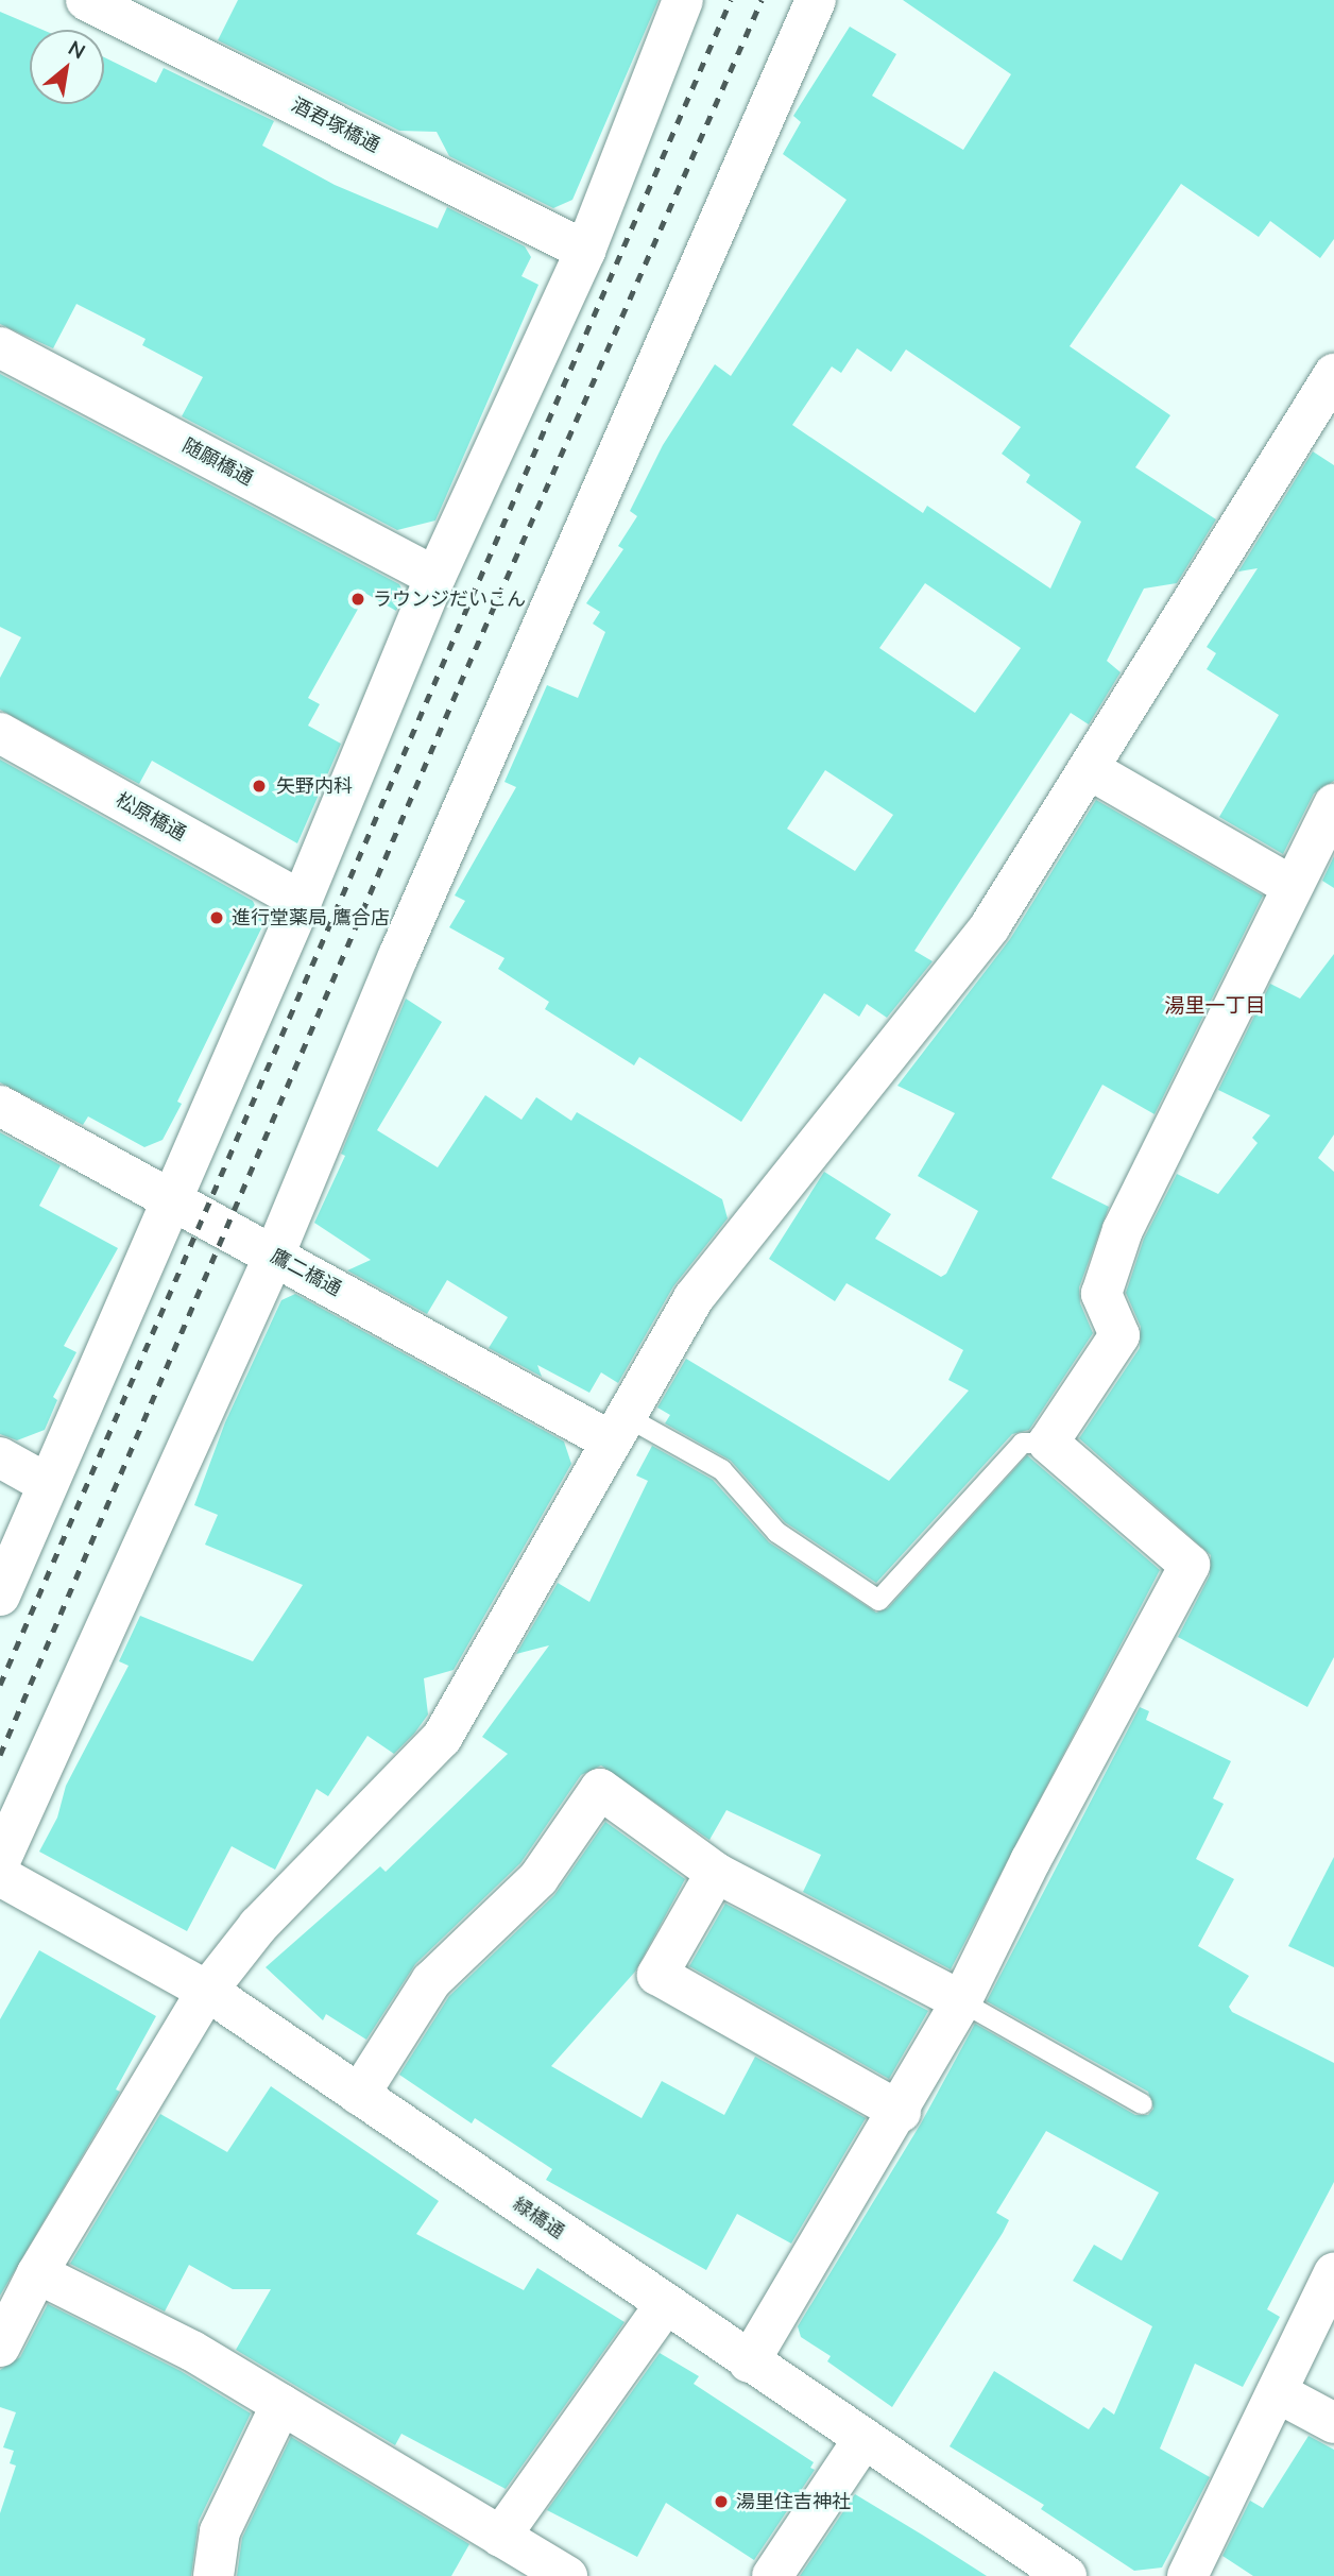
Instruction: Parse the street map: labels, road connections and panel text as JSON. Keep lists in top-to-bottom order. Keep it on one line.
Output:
{"streets":{"street":["酒君塚橋通","随願橋通","松原橋通","鷹二橋通","緑橋通"]},"districts":["湯里一丁目"],"places":["ラウンジだいこん","矢野内科","進行堂薬局 鷹合店","湯里住吉神社"],"north":"top right"}
